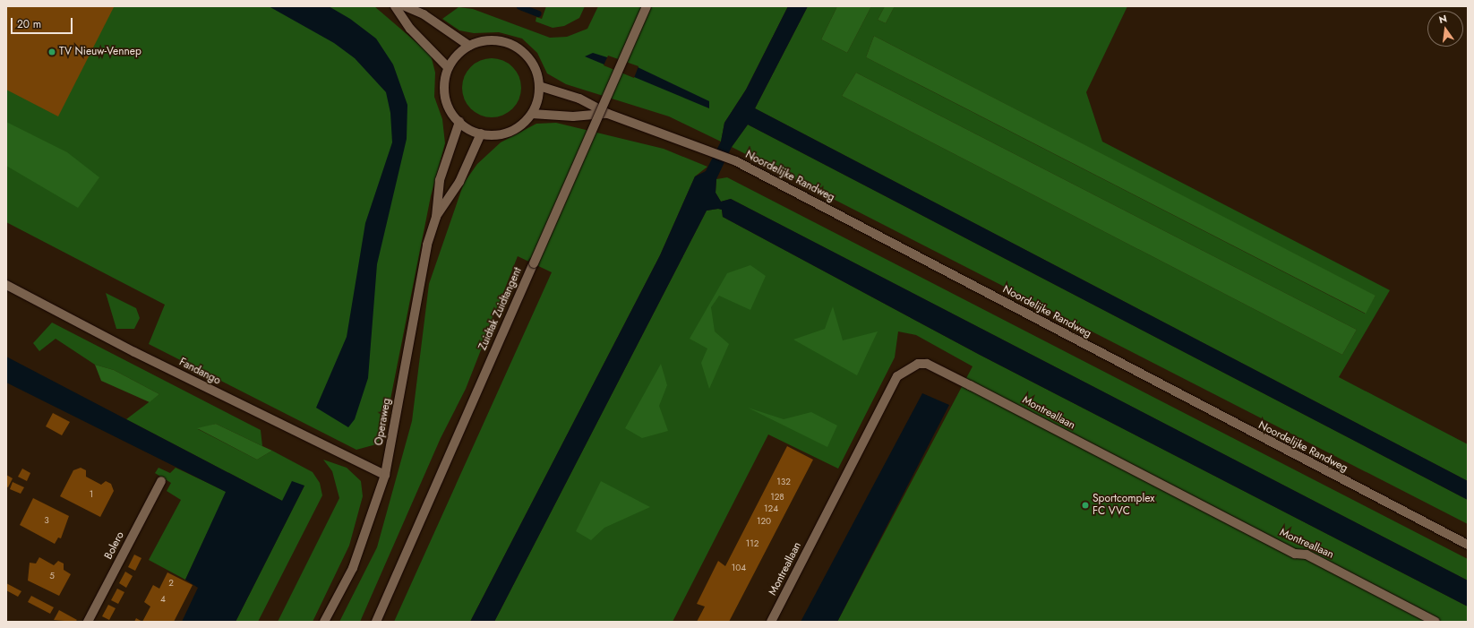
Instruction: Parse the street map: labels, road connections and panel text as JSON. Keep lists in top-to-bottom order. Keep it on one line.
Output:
{"streets":{"main road":["Noordelijke Randweg","Zuidtak Zuidtangent","Fandango","Montreallaan","Operaweg","Bolero"]},"crossings":[["Noordelijke Randweg","Operaweg"],["Fandango","Operaweg"]],"places":["TV Nieuw-Vennep","Sportcomplex FC VVC"],"house_numbers":["132","1","128","124","3","120","112","104","5","2","4"],"scale_bar":"20 m","north":"top"}
